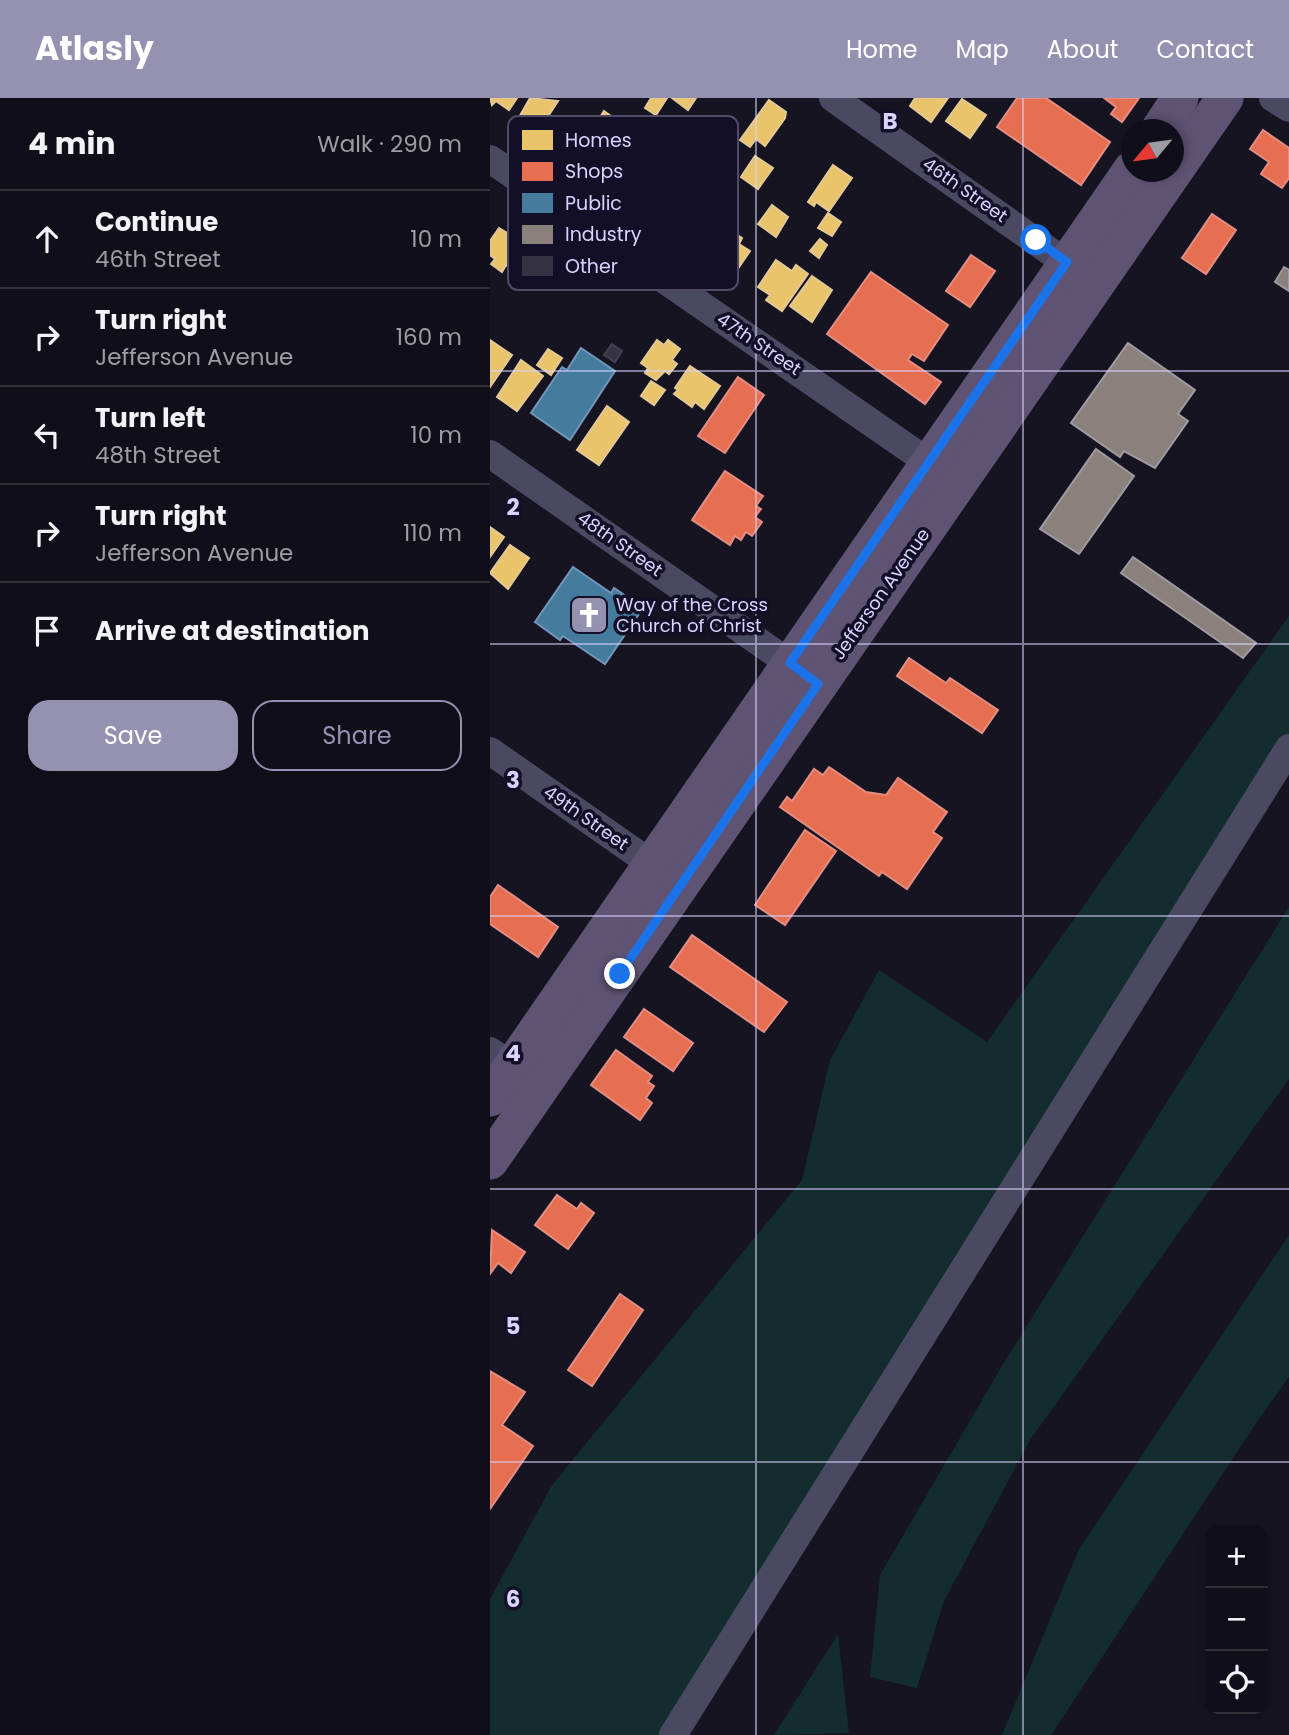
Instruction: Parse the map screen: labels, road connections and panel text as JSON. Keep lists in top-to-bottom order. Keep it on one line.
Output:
{"streets":{"main road":["Jefferson Avenue"],"street":["46th Street","47th Street","48th Street","49th Street"]},"crossings":[["46th Street","Jefferson Avenue"],["47th Street","Jefferson Avenue"],["48th Street","Jefferson Avenue"],["Jefferson Avenue","49th Street"]],"places":{"church":["Way of the Cross Church of Christ"]},"legend":["Homes","Shops","Public","Industry","Other"],"north":"bottom left","page":{"header":"Atlasly","nav":["Home","Map","About","Contact"],"heading":["4 min","Walk · 290 m"],"list":[["Continue","46th Street","10 m"],["Turn right","Jefferson Avenue","160 m"],["Turn left","48th Street","10 m"],["Turn right","Jefferson Avenue","110 m"],"Arrive at destination"],"buttons":["Save","Share"],"map_buttons":["+","−"]},"grid":{"columns":["B"],"rows":["2","3","4","5","6"]}}
